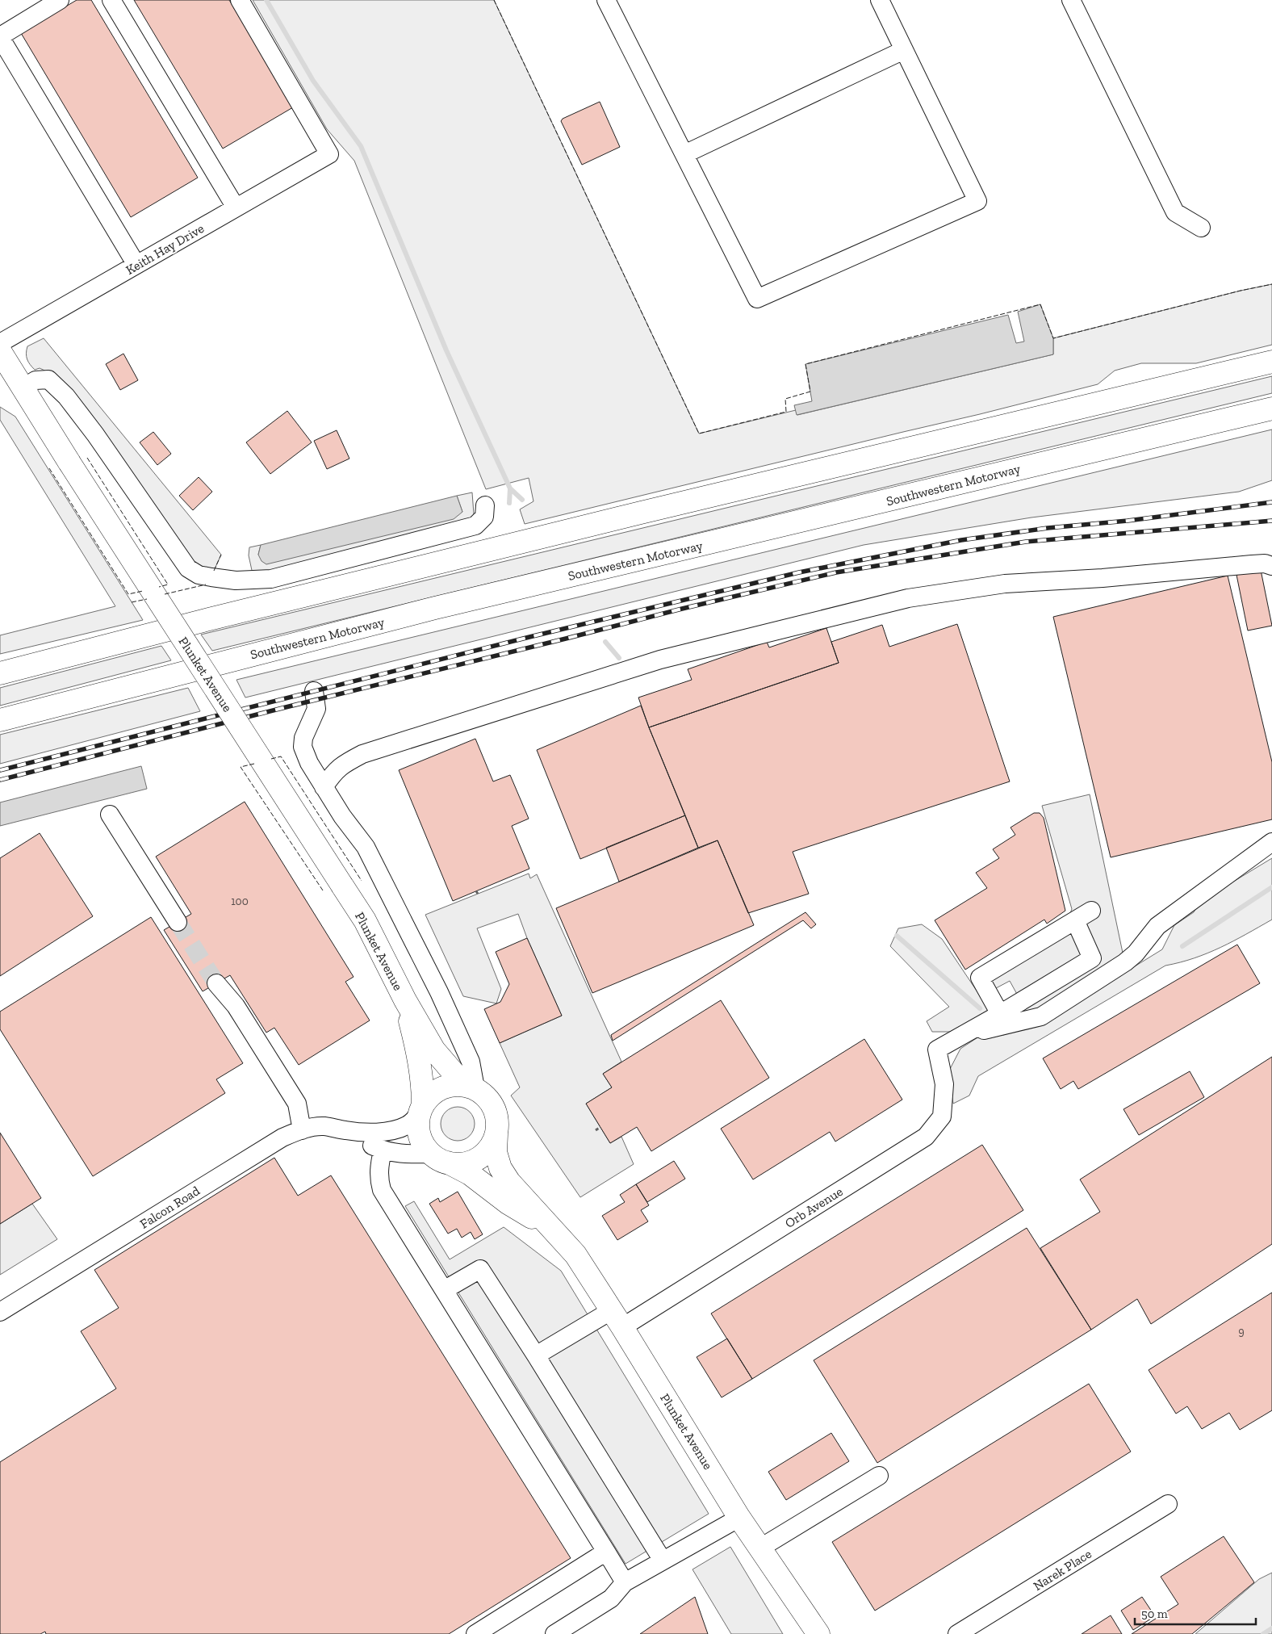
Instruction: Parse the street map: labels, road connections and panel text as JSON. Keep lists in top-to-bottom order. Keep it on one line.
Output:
{"streets":{"main road":["Southwestern Motorway","Plunket Avenue"],"street":["Keith Hay Drive","Falcon Road","Orb Avenue","Narek Place"]},"crossings":[["Plunket Avenue","Falcon Road"],["Plunket Avenue","Orb Avenue"]],"house_numbers":["100","9"],"scale_bar":"50 m"}
